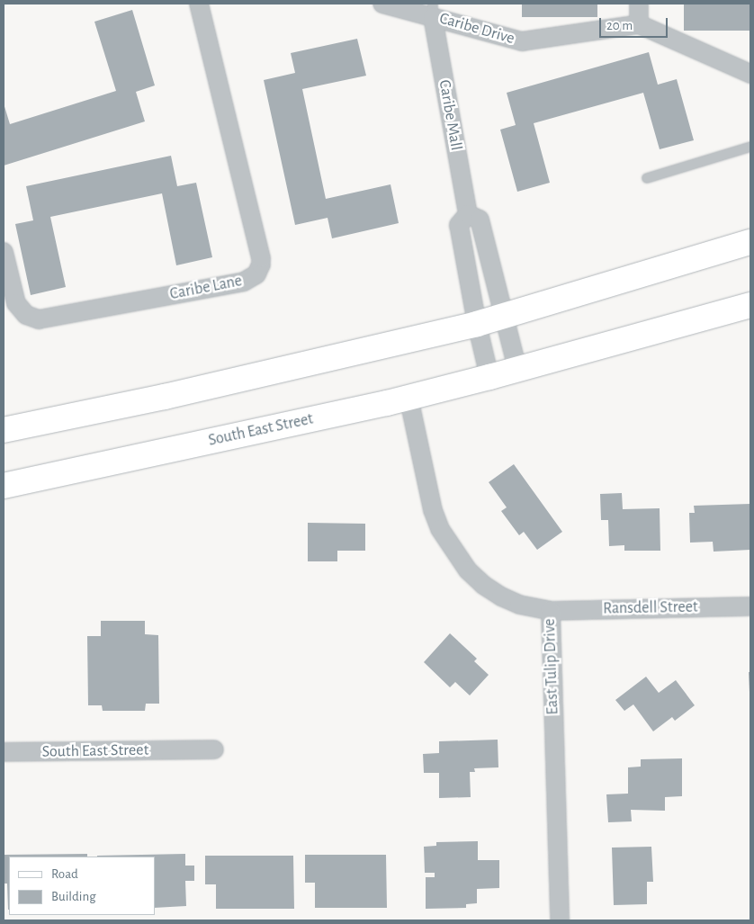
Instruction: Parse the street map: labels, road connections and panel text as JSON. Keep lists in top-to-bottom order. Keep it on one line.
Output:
{"streets":{"main road":["South East Street"],"street":["Caribe Drive","Caribe Mall","Caribe Lane","Ransdell Street","East Tulip Drive"]},"crossings":[["Caribe Drive","Caribe Mall"],["South East Street","East Tulip Drive"],["Ransdell Street","East Tulip Drive"]],"legend":["Road","Building"],"scale_bar":"20 m"}
